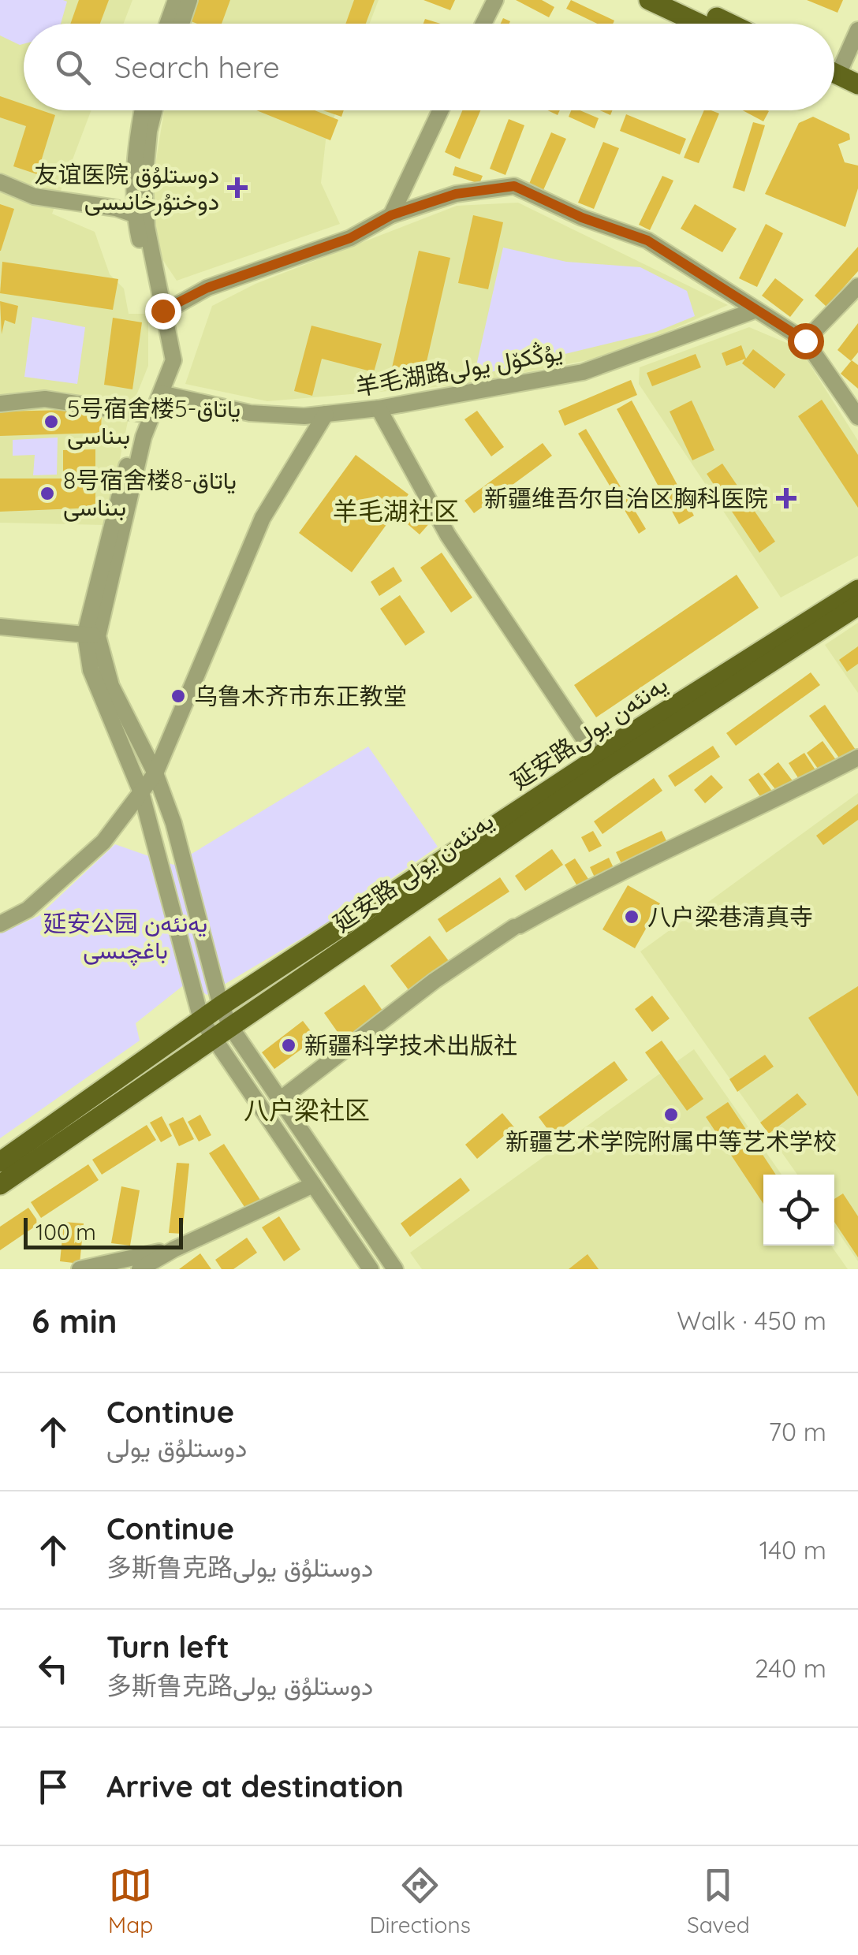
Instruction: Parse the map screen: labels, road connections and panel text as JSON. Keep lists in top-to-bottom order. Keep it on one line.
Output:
{"streets":{"main road":["延安路يەنئەن يولى","延安路 يەنئەن يولى"],"street":["羊毛湖路يۇڭكۆل يولى"]},"districts":["羊毛湖社区","八户梁社区"],"parks":["延安公园 يەنئەن باغچىسى"],"places":{"health":["友谊医院 دوستلۇق دوختۇرخانىسى","新疆维吾尔自治区胸科医院"],"other":["5号宿舍楼5-ياتاق بىناسى","8号宿舍楼8-ياتاق بىناسى","乌鲁木齐市东正教堂","八户梁巷清真寺","新疆科学技术出版社","新疆艺术学院附属中等艺术学校"]},"scale_bar":"100 m","page":{"search":"Search here","scale":"100 m","heading":["6 min","Walk · 450 m"],"list":[["Continue","دوستلۇق يولى","70 m"],["Continue","多斯鲁克路دوستلۇق يولى","140 m"],["Turn left","多斯鲁克路دوستلۇق يولى","240 m"],"Arrive at destination"],"nav":["Map","Directions","Saved"]}}
